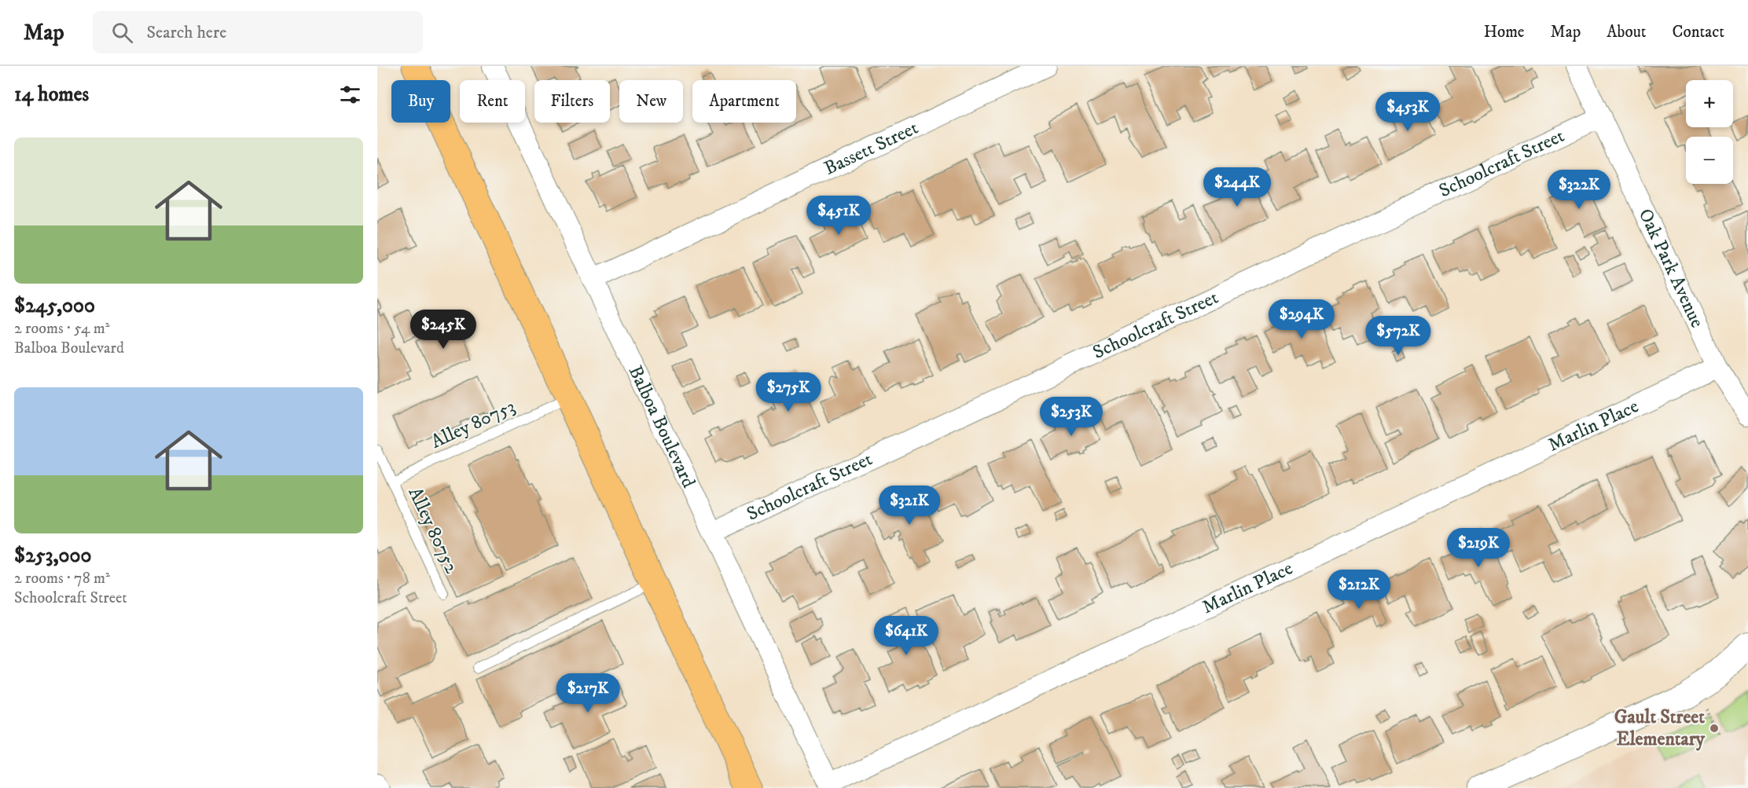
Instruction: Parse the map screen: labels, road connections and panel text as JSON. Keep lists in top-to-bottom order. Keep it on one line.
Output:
{"streets":{"street":["Bassett Street","Schoolcraft Street","Oak Park Avenue","Marlin Place","Balboa Boulevard"],"lane":["Alley 80753","Alley 80752"]},"crossings":[["Bassett Street","Balboa Boulevard"],["Schoolcraft Street","Oak Park Avenue"],["Schoolcraft Street","Balboa Boulevard"],["Oak Park Avenue","Marlin Place"],["Alley 80753","Alley 80752"],["Marlin Place","Balboa Boulevard"]],"places":["Gault Street Elementary"],"page":{"header":"Map","search":"Search here","nav":["Home","Map","About","Contact"],"heading":"14 homes","map_buttons":["+","−"],"chip":["Buy","Rent","Filters","New","Apartment"],"price":["$453K","$244K","$322K","$451K","$294K","$245K","$572K","$275K","$253K","$321K","$219K","$212K","$641K","$217K"],"list":[{"name":"$245,000","note":"2 rooms · 54 m² · Balboa Boulevard"},{"name":"$253,000","note":"2 rooms · 78 m² · Schoolcraft Street"}]}}
